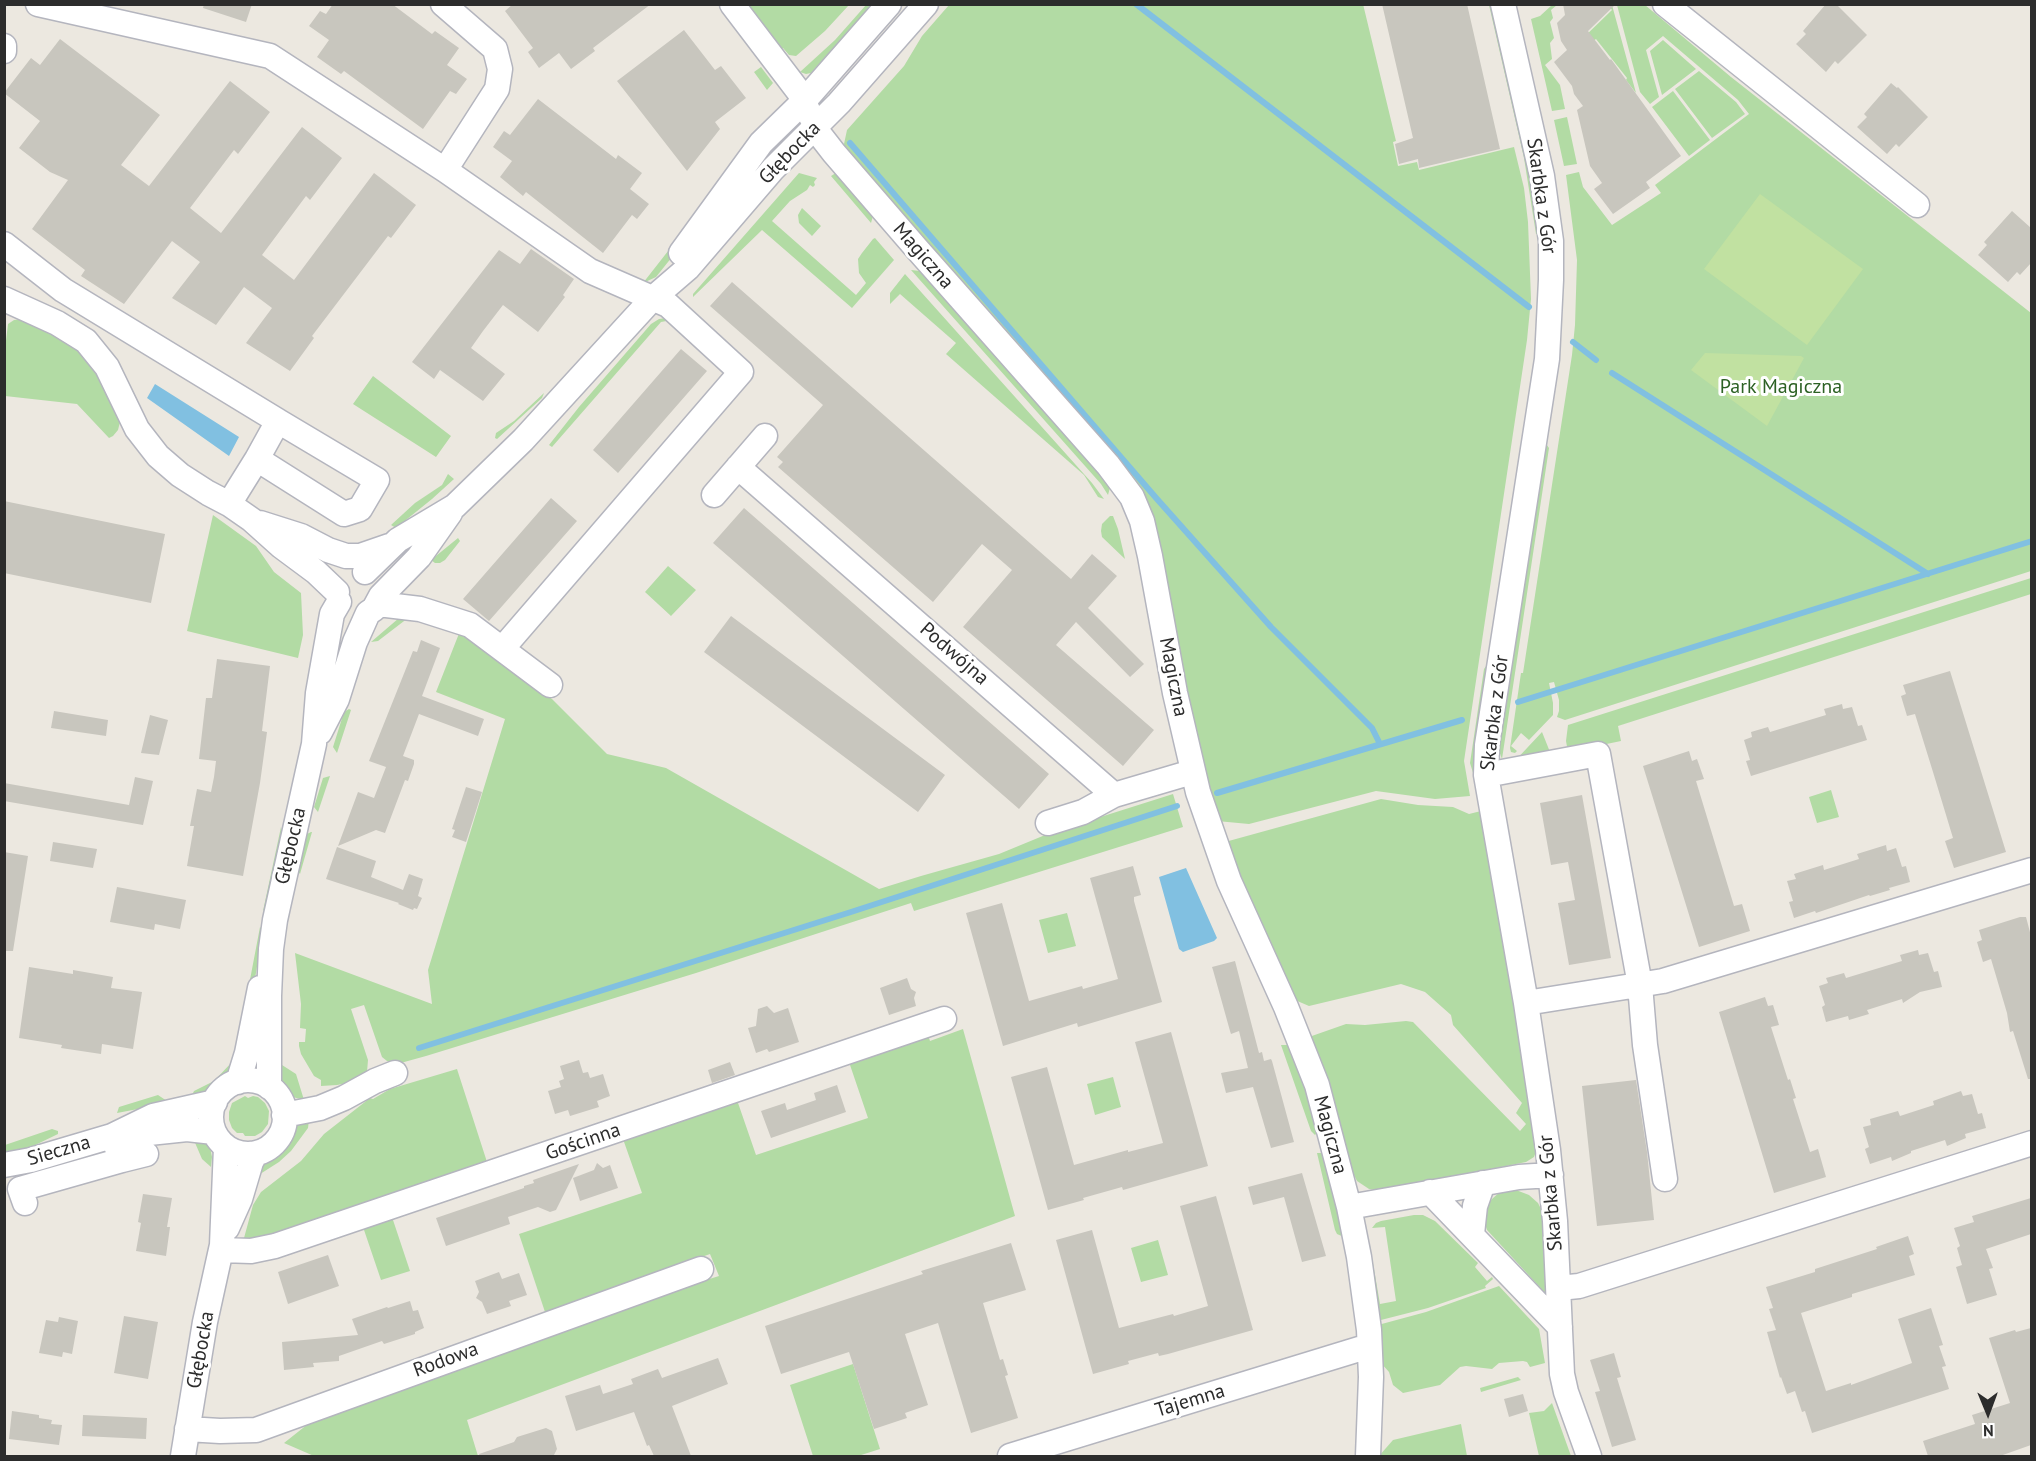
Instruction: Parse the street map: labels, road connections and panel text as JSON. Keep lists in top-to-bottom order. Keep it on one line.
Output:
{"streets":{"street":["Głębocka","Skarbka z Gór","Magiczna","Podwójna","Gościnna","Sieczna","Rodowa","Tajemna"]},"crossings":[["Głębocka","Magiczna"],["Głębocka","Gościnna"],["Głębocka","Sieczna"],["Głębocka","Rodowa"],["Magiczna","Tajemna"]],"parks":["Park Magiczna"],"north":"bottom"}
